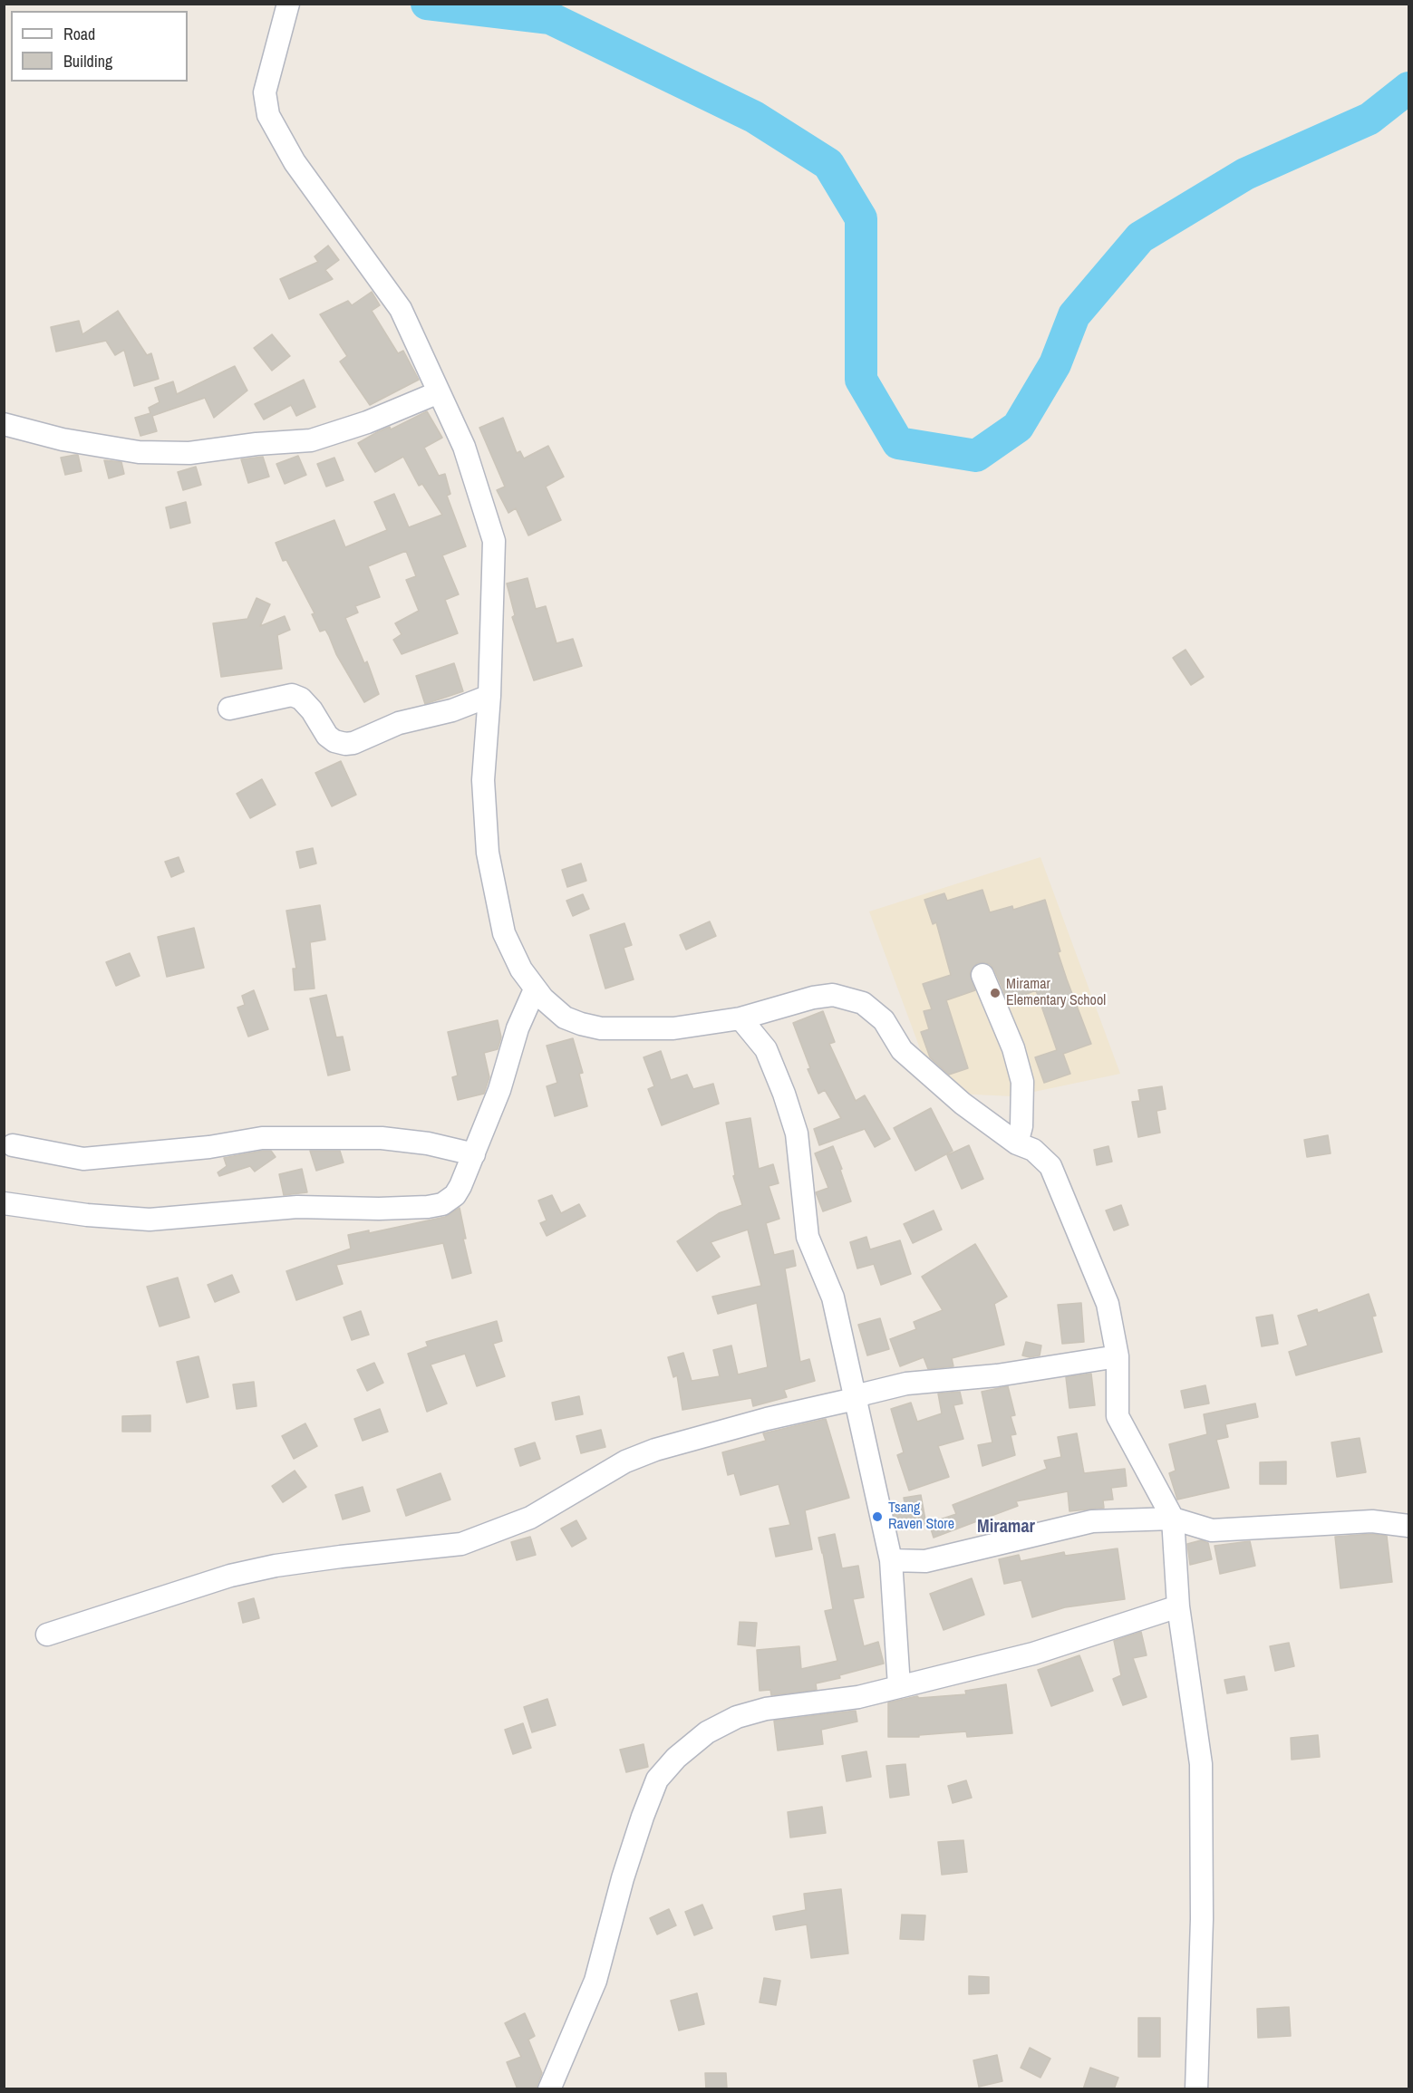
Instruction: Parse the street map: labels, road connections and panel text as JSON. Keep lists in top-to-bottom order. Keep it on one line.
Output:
{"districts":["Miramar"],"places":["Miramar Elementary School","Tsang Raven Store"],"legend":["Road","Building"]}
